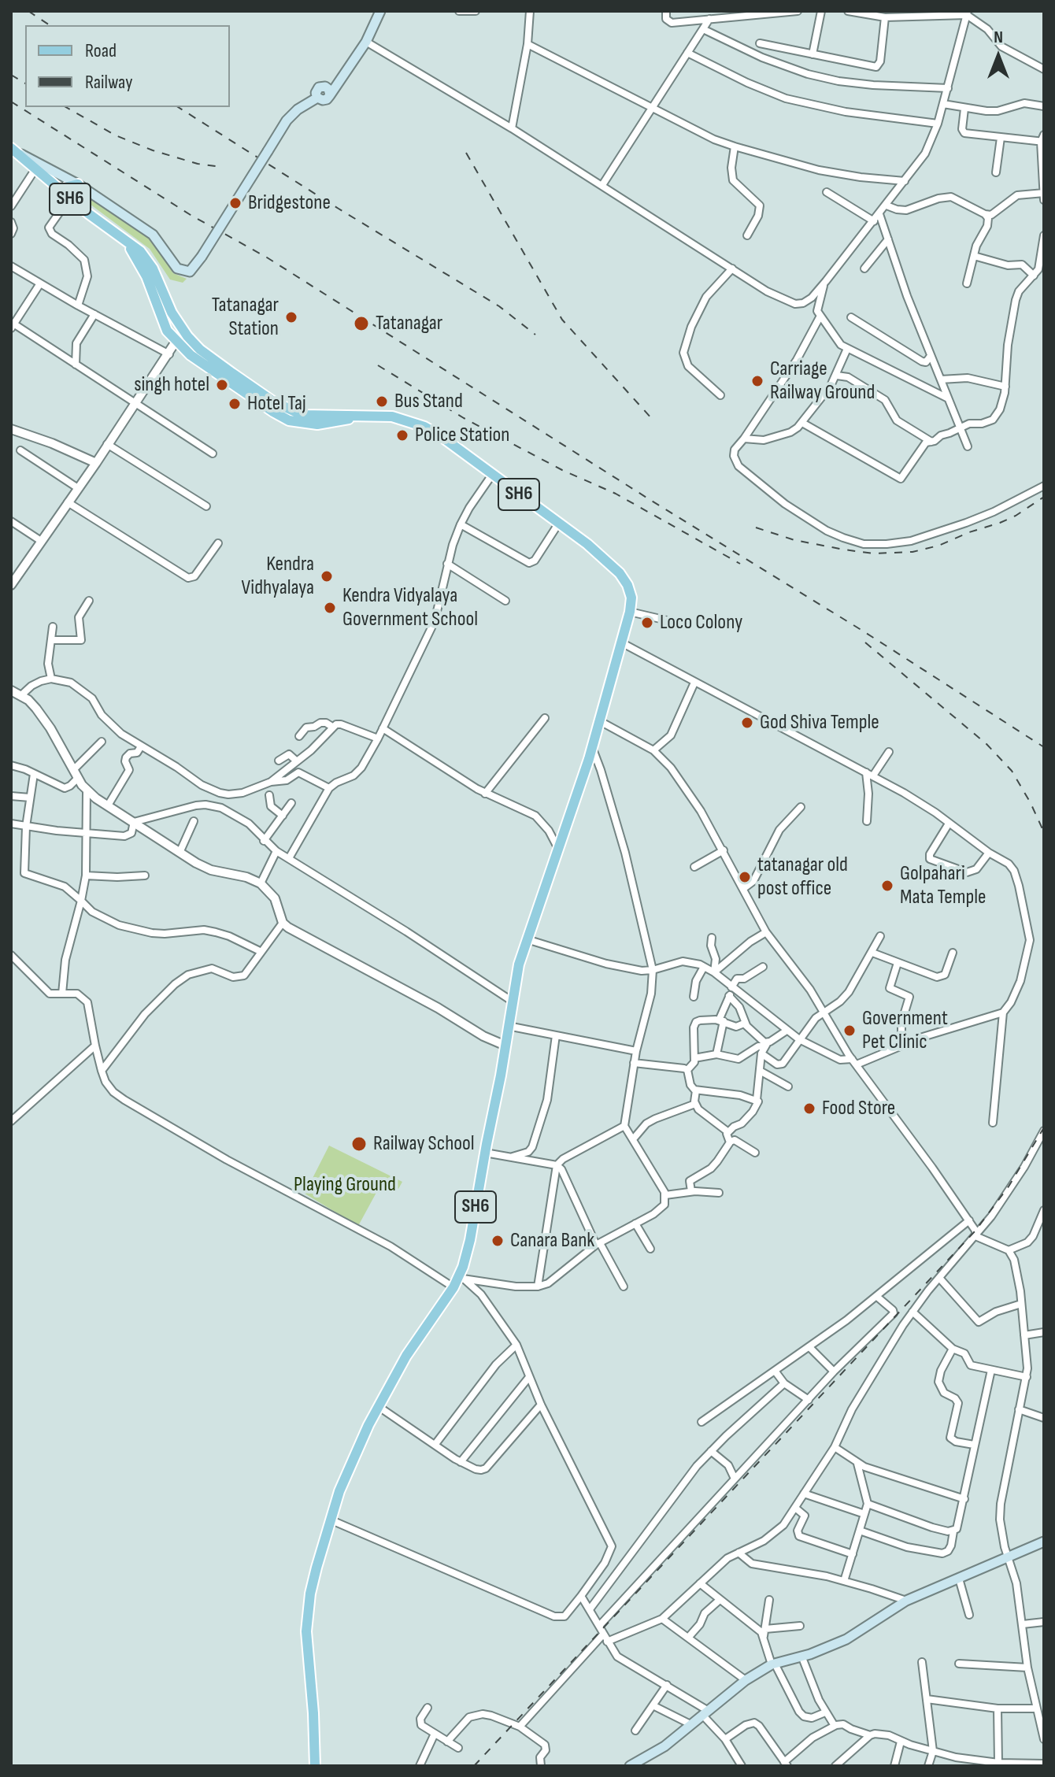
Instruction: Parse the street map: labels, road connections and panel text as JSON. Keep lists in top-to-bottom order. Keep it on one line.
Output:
{"streets":{"main road":["SH6"]},"parks":["Playing Ground"],"places":["Bridgestone","Tatanagar Station","Tatanagar","Carriage Railway Ground","singh hotel","Bus Stand","Hotel Taj","Police Station","Kendra Vidhyalaya","Kendra Vidyalaya Government School","Loco Colony","God Shiva Temple","tatanagar old post office","Golpahari Mata Temple","Government Pet Clinic","Food Store","Railway School","Canara Bank"],"legend":["Road","Railway"],"north":"top"}
